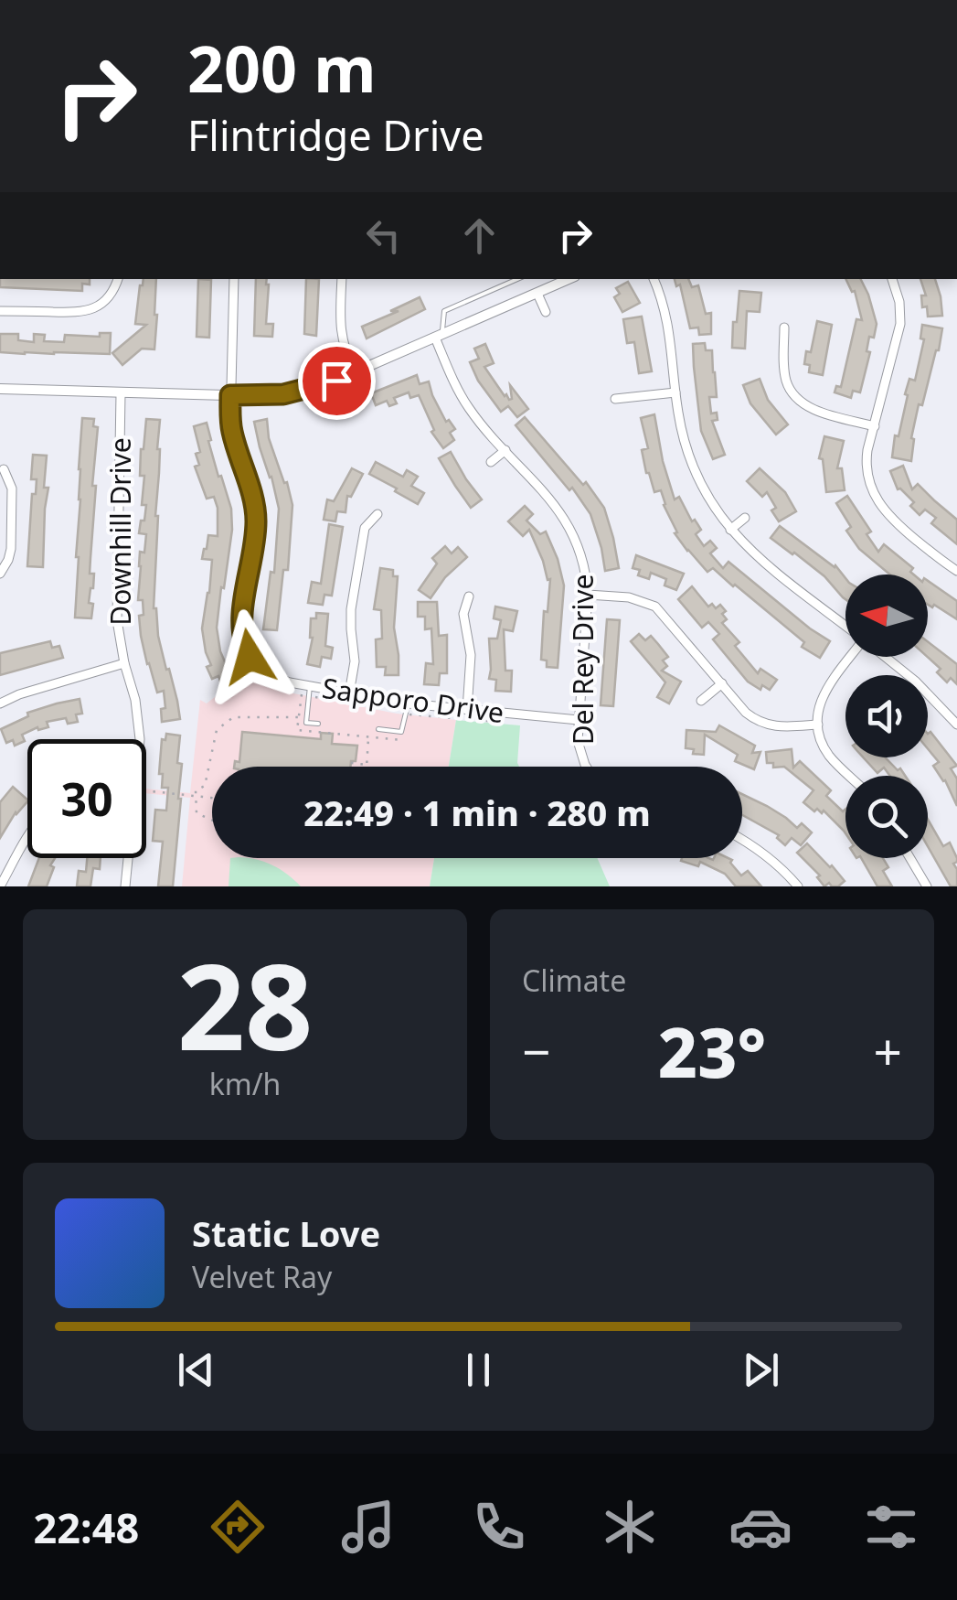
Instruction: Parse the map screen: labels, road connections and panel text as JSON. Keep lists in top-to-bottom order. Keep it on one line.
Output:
{"streets":{"street":["Downhill Drive","Del Rey Drive","Sapporo Drive"]},"crossings":[["Del Rey Drive","Sapporo Drive"]],"north":"left","page":{"turn":["200 m","Flintridge Drive"],"limit":"30","trip":"22:49 · 1 min · 280 m","tile":[["28","km/h"],"Climate"],"heat":["−","23°","+"],"song":["Static Love","Velvet Ray"],"tabs":"22:48"}}
